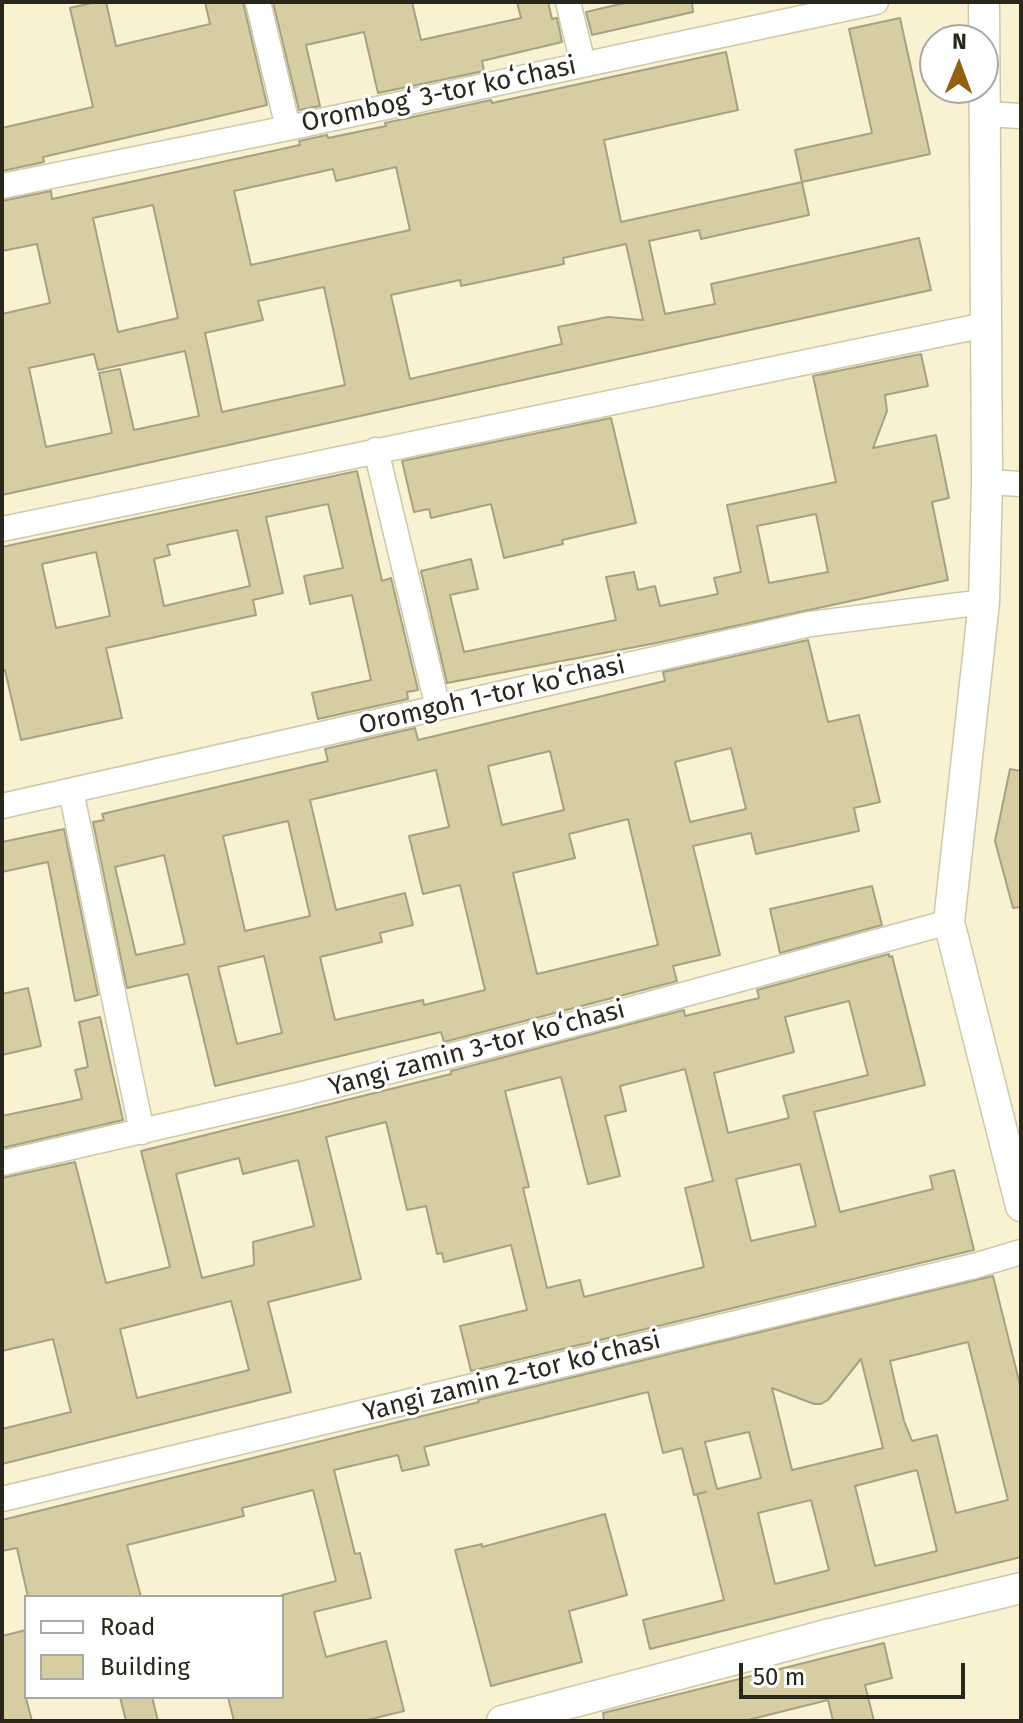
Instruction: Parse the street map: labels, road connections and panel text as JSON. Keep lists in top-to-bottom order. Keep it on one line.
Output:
{"streets":{"street":["Orombogʻ 3-tor koʻchasi","Oromgoh 1-tor koʻchasi","Yangi zamin 3-tor koʻchasi","Yangi zamin 2-tor koʻchasi"]},"legend":["Road","Building"],"scale_bar":"50 m","north":"top"}
